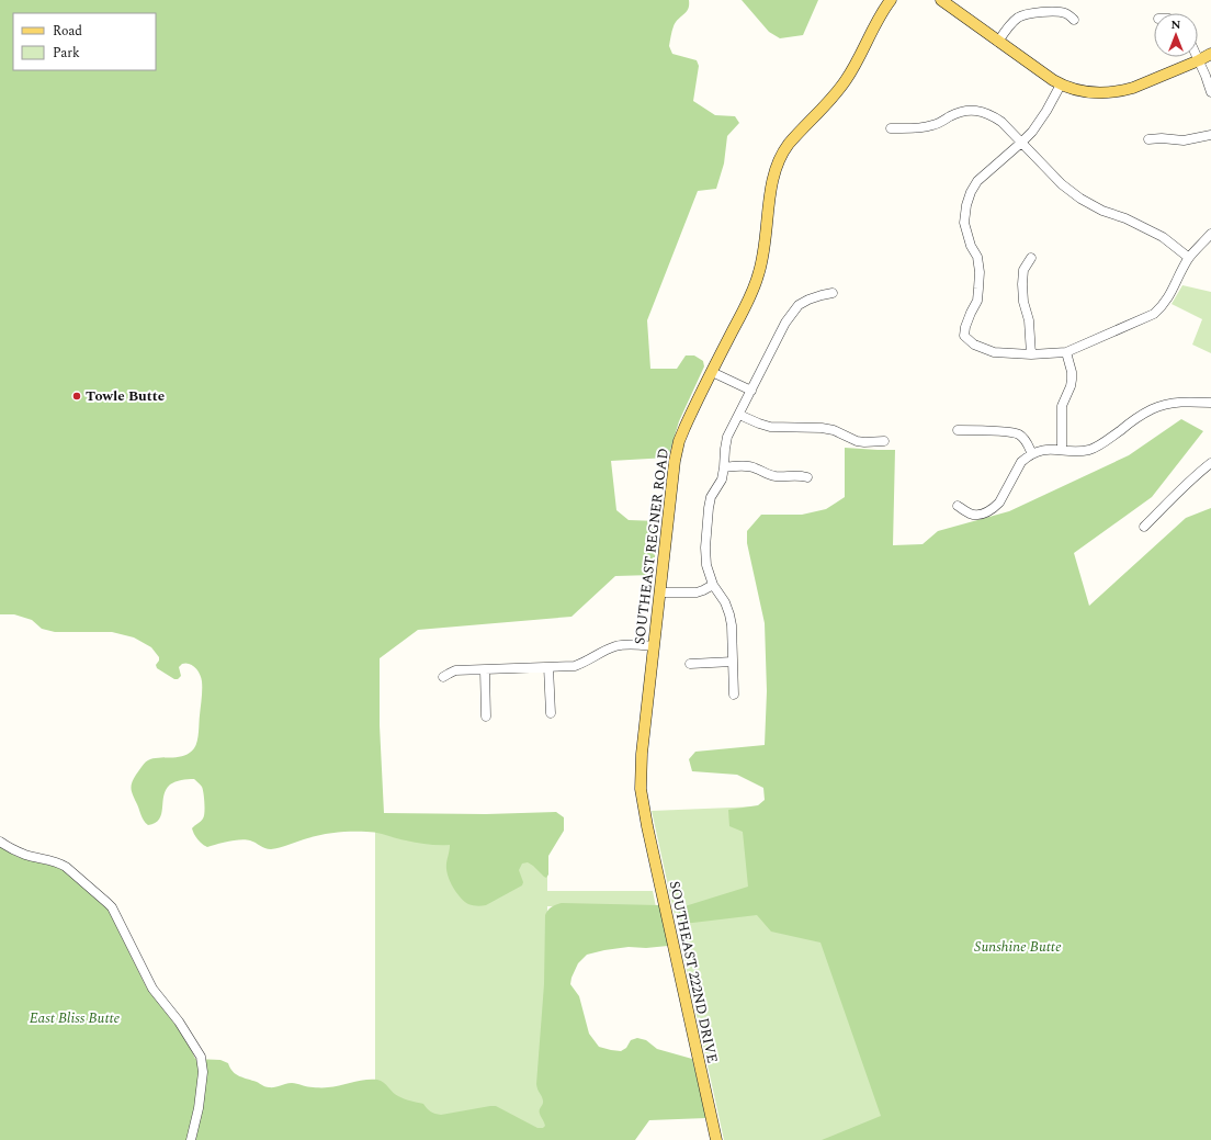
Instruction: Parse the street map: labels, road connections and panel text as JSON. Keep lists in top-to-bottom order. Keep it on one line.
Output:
{"streets":{"main road":["SOUTHEAST REGNER ROAD","SOUTHEAST 222ND DRIVE"]},"crossings":[["SOUTHEAST REGNER ROAD","SOUTHEAST 222ND DRIVE"]],"parks":["Sunshine Butte","East Bliss Butte"],"places":["Towle Butte"],"legend":["Road","Park"],"north":"top"}
